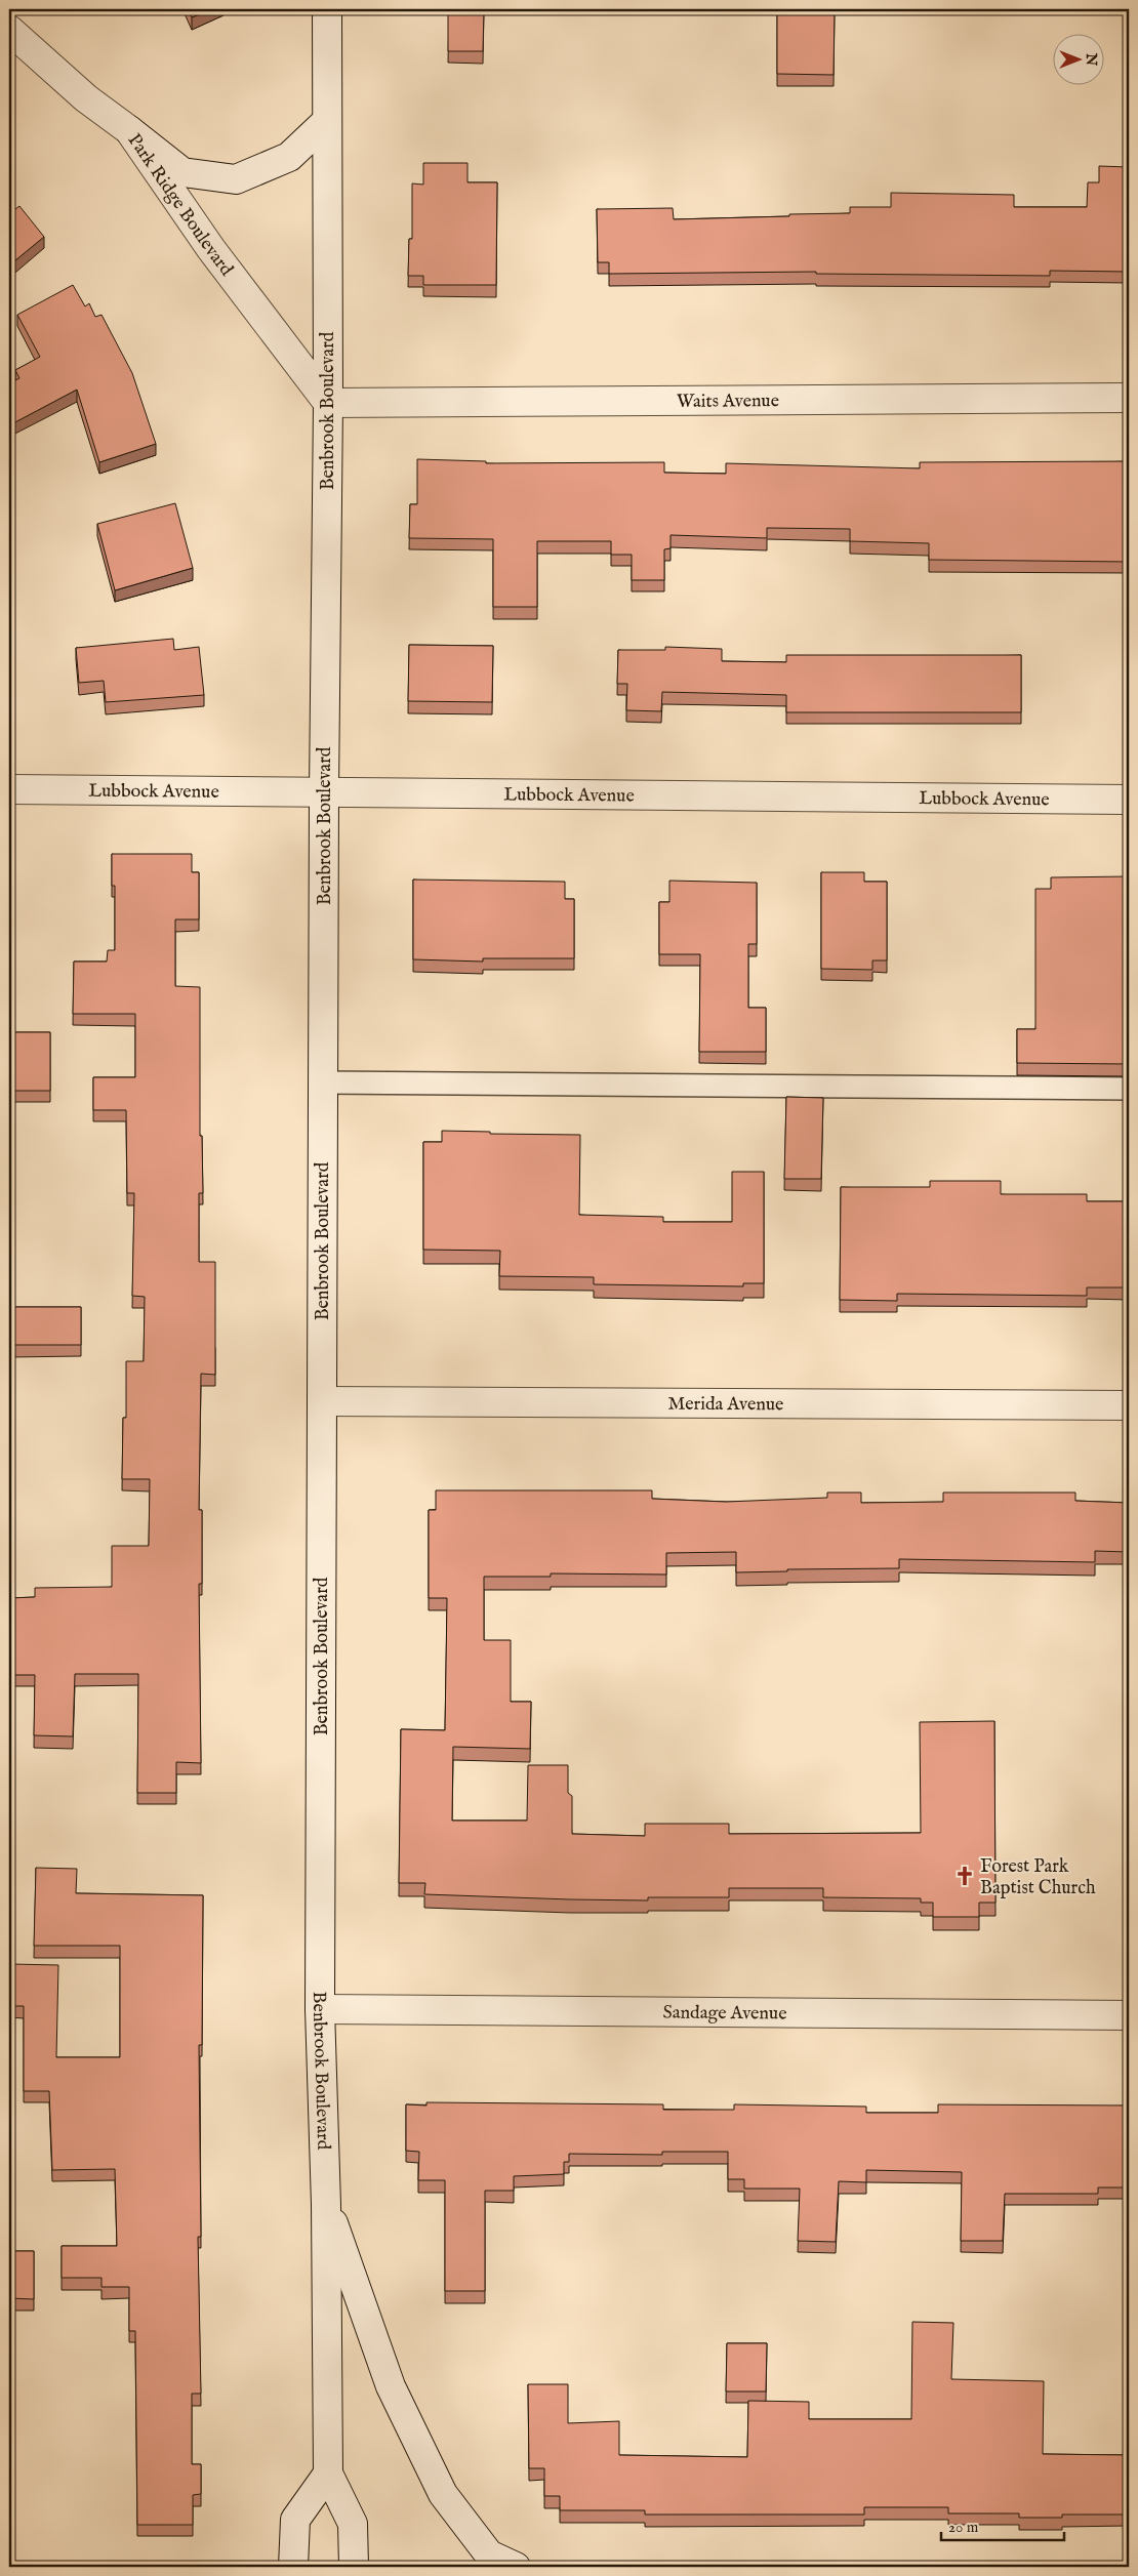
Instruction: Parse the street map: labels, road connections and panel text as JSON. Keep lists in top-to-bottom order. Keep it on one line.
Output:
{"streets":{"street":["Park Ridge Boulevard","Waits Avenue","Benbrook Boulevard","Lubbock Avenue","Merida Avenue","Sandage Avenue"]},"crossings":[["Park Ridge Boulevard","Waits Avenue"],["Park Ridge Boulevard","Benbrook Boulevard"],["Waits Avenue","Benbrook Boulevard"],["Benbrook Boulevard","Lubbock Avenue"],["Benbrook Boulevard","Merida Avenue"],["Benbrook Boulevard","Sandage Avenue"]],"places":{"church":["Forest Park Baptist Church"]},"scale_bar":"20 m","north":"right"}
